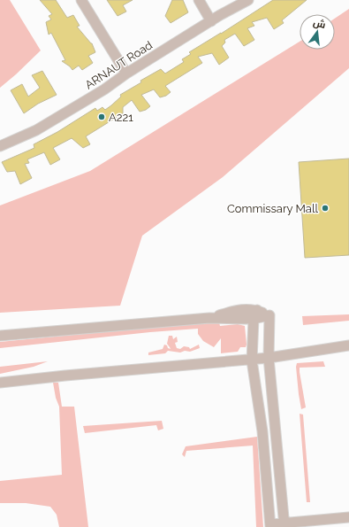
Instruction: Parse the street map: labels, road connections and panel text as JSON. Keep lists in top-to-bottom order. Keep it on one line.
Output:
{"streets":{"street":["ARNAUT Road"]},"places":["A221","Commissary Mall"],"north":"top"}
